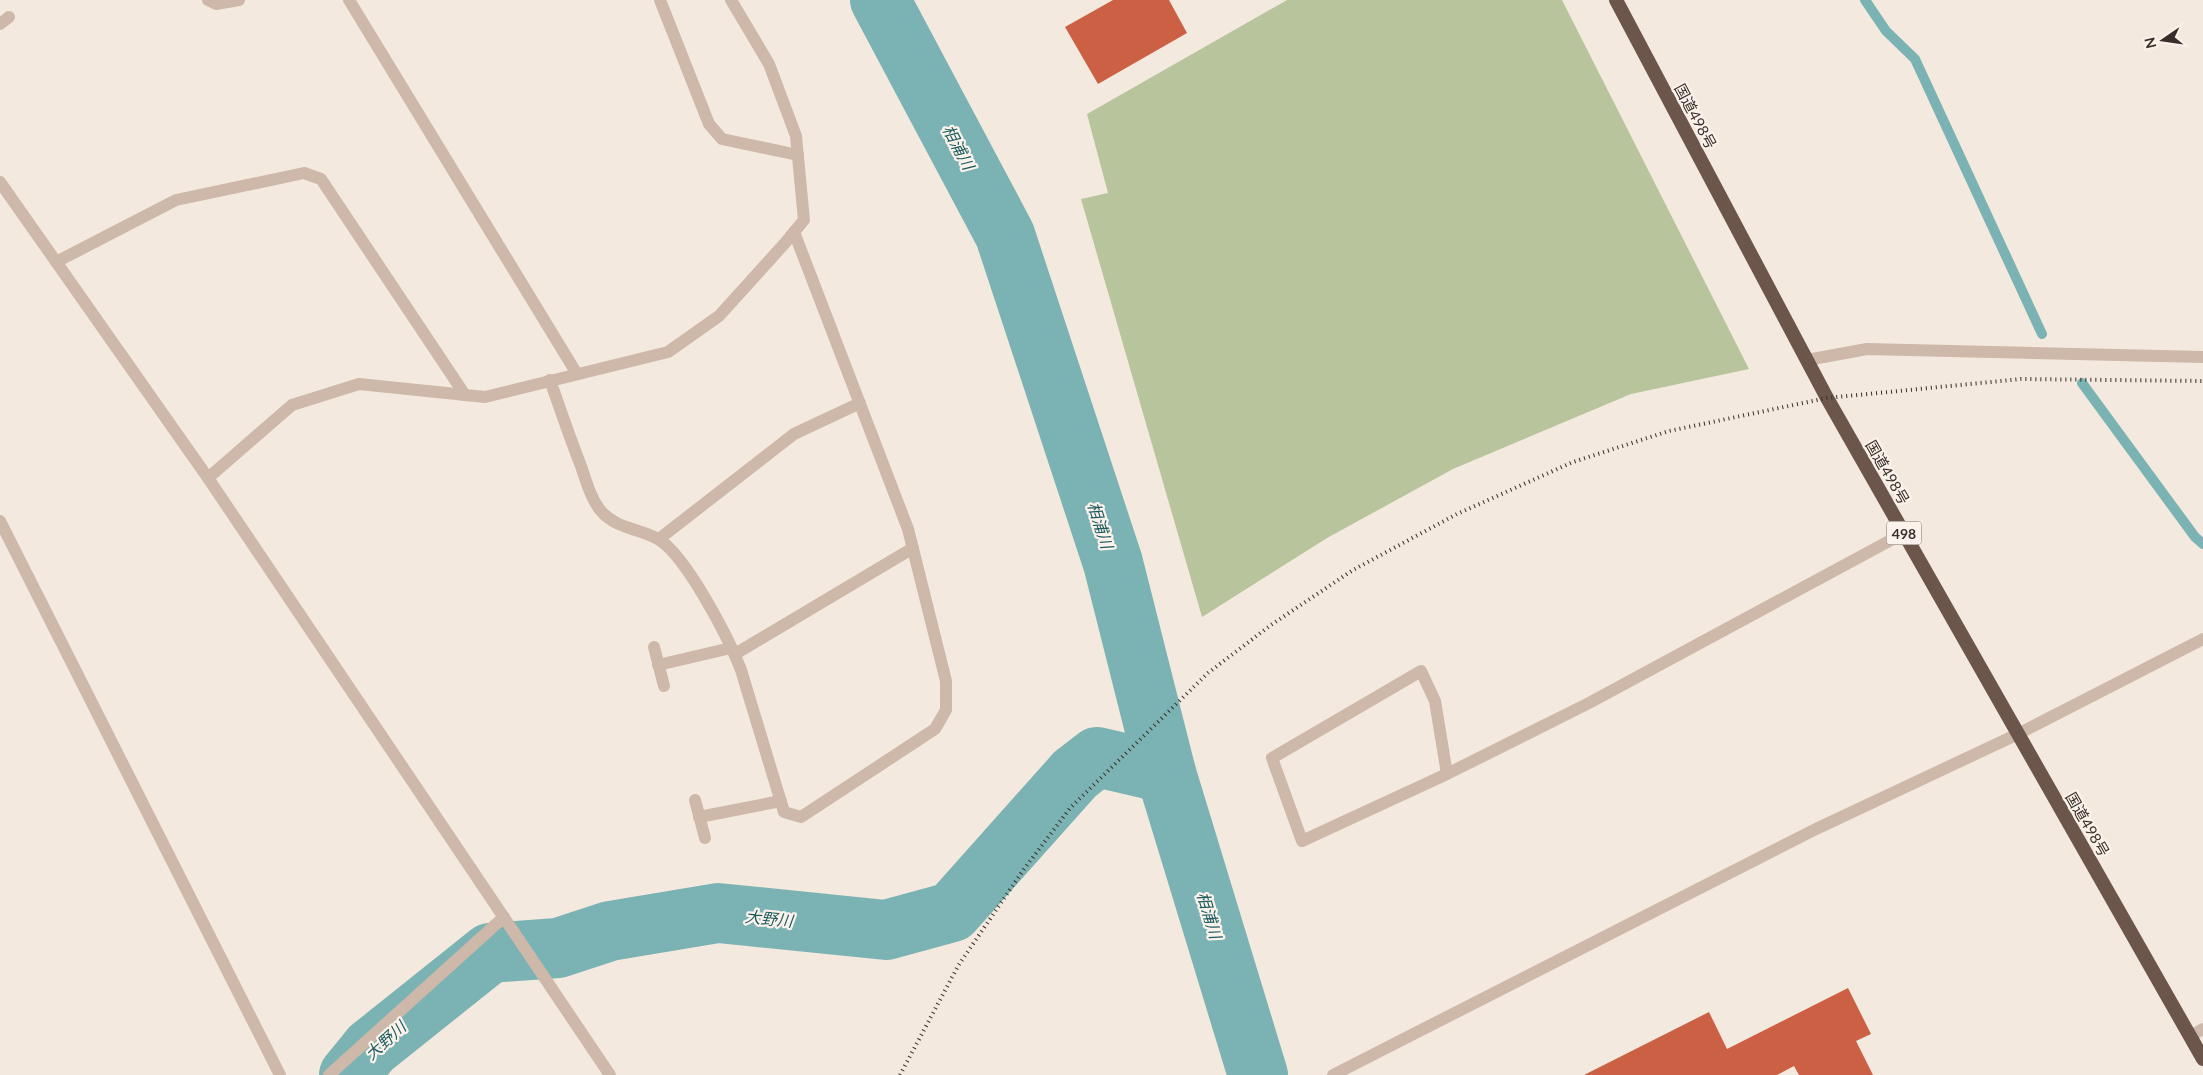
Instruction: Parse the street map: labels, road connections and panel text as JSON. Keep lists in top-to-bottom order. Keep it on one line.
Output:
{"streets":{"highway":["国道498号","498"]},"water":["相浦川","大野川"],"north":"left"}
